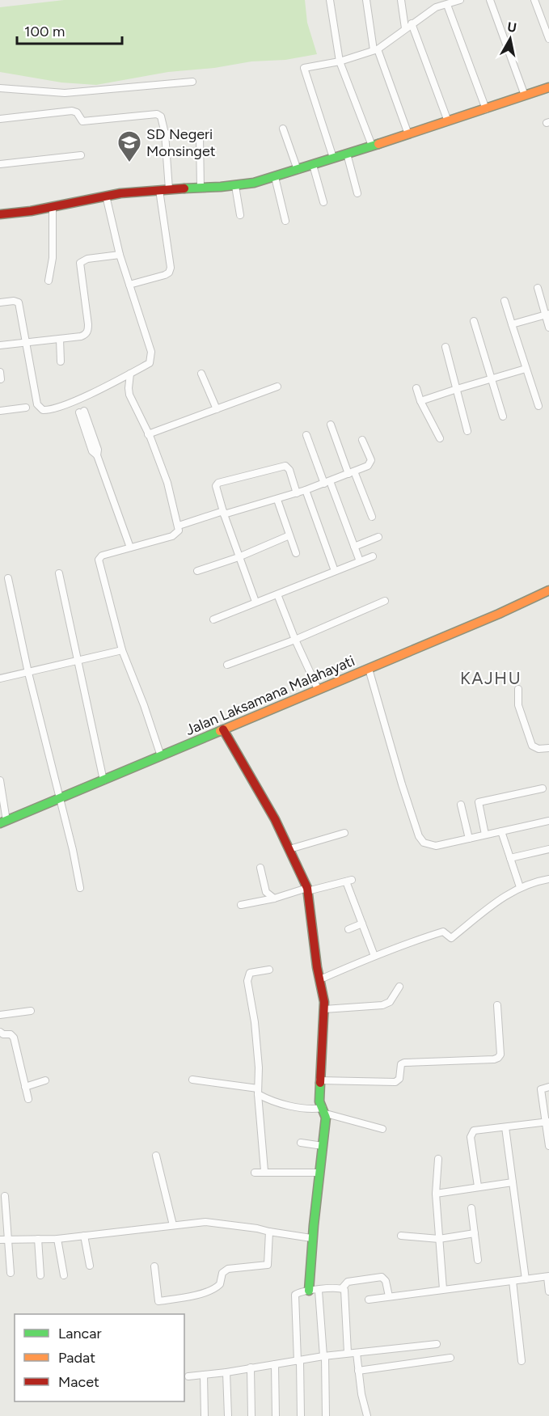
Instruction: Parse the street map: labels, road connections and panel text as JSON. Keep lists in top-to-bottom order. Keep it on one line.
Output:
{"streets":{"main road":["Jalan Laksamana Malahayati"]},"districts":["KAJHU"],"places":{"school or university":["SD Negeri Monsinget"]},"legend":["Lancar","Padat","Macet"],"scale_bar":"100 m","north":"top"}
